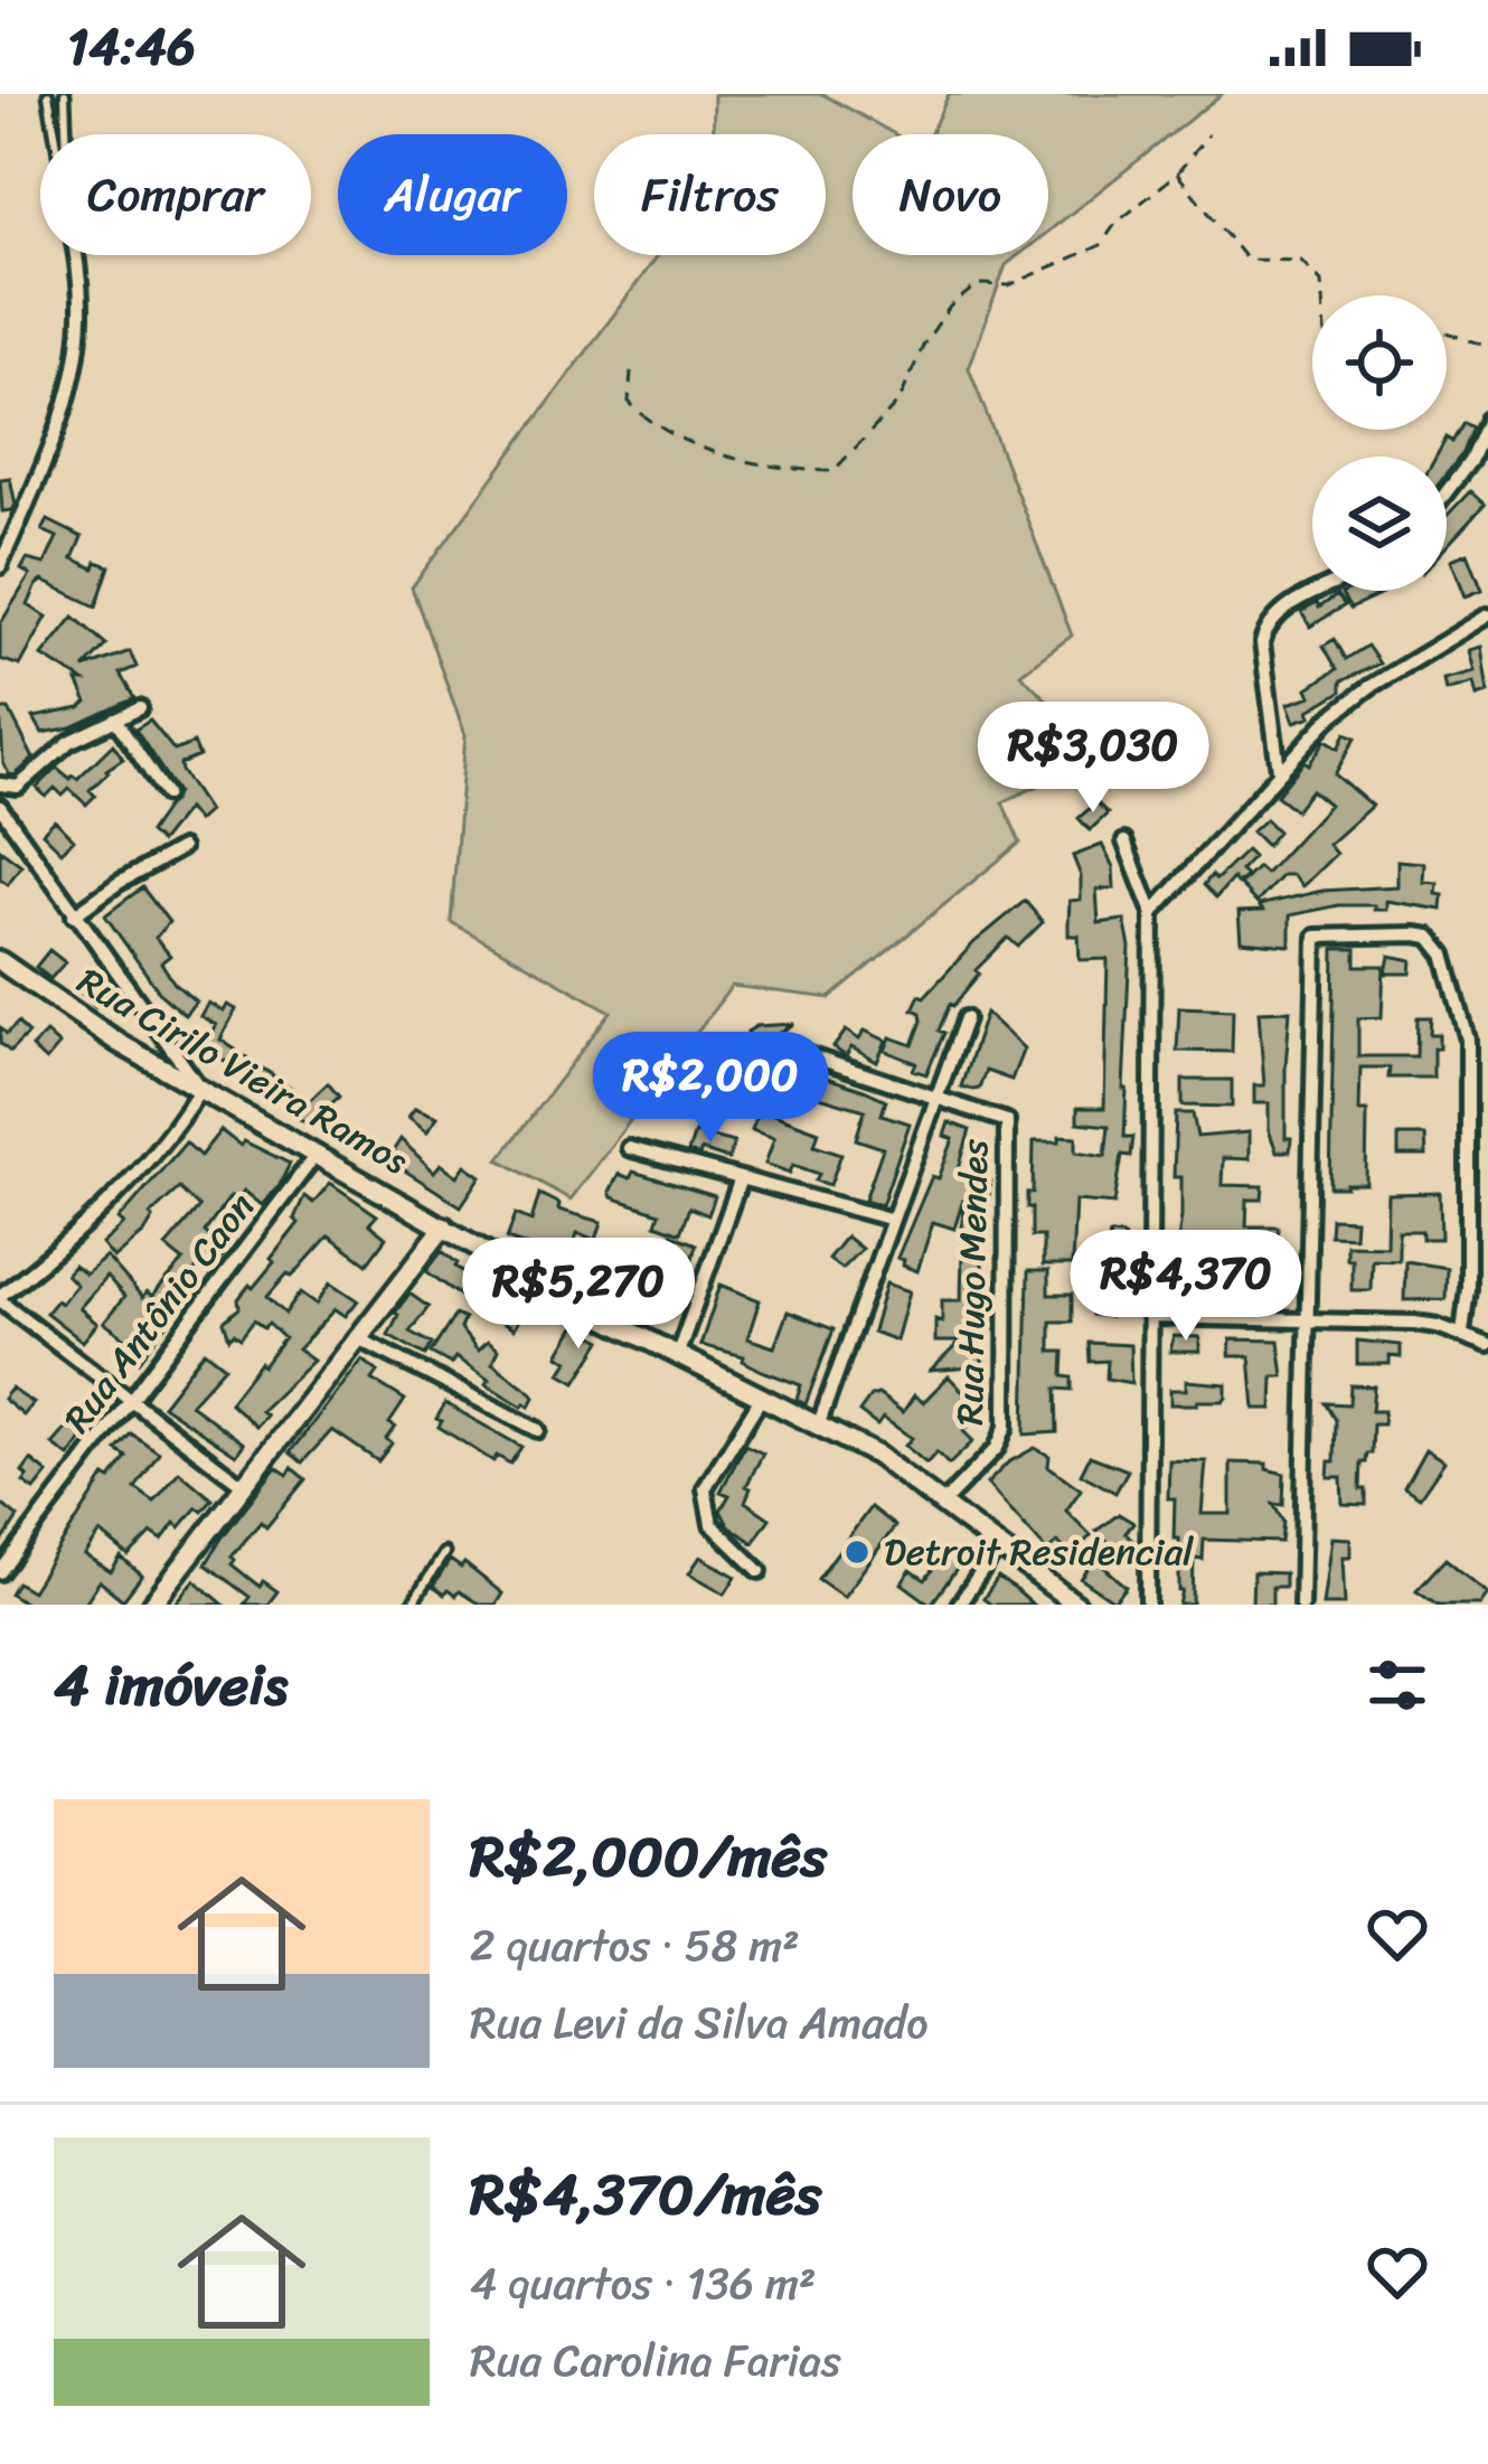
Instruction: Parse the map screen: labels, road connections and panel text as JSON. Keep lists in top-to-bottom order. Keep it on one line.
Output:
{"streets":{"main road":["Rua Cirilo Vieira Ramos"],"street":["Rua Hugo Mendes","Rua Antônio Caon"]},"crossings":[["Rua Cirilo Vieira Ramos","Rua Hugo Mendes"],["Rua Cirilo Vieira Ramos","Rua Antônio Caon"]],"places":["Detroit Residencial"],"page":{"status":"14:46","chip":["Comprar","Alugar","Filtros","Novo"],"price":["R$3,030","R$2,000","R$4,370","R$5,270"],"heading":"4 imóveis","list":[{"name":"R$2,000/mês","note":"2 quartos · 58 m² · Rua Levi da Silva Amado"},{"name":"R$4,370/mês","note":"4 quartos · 136 m² · Rua Carolina Farias"}]}}
